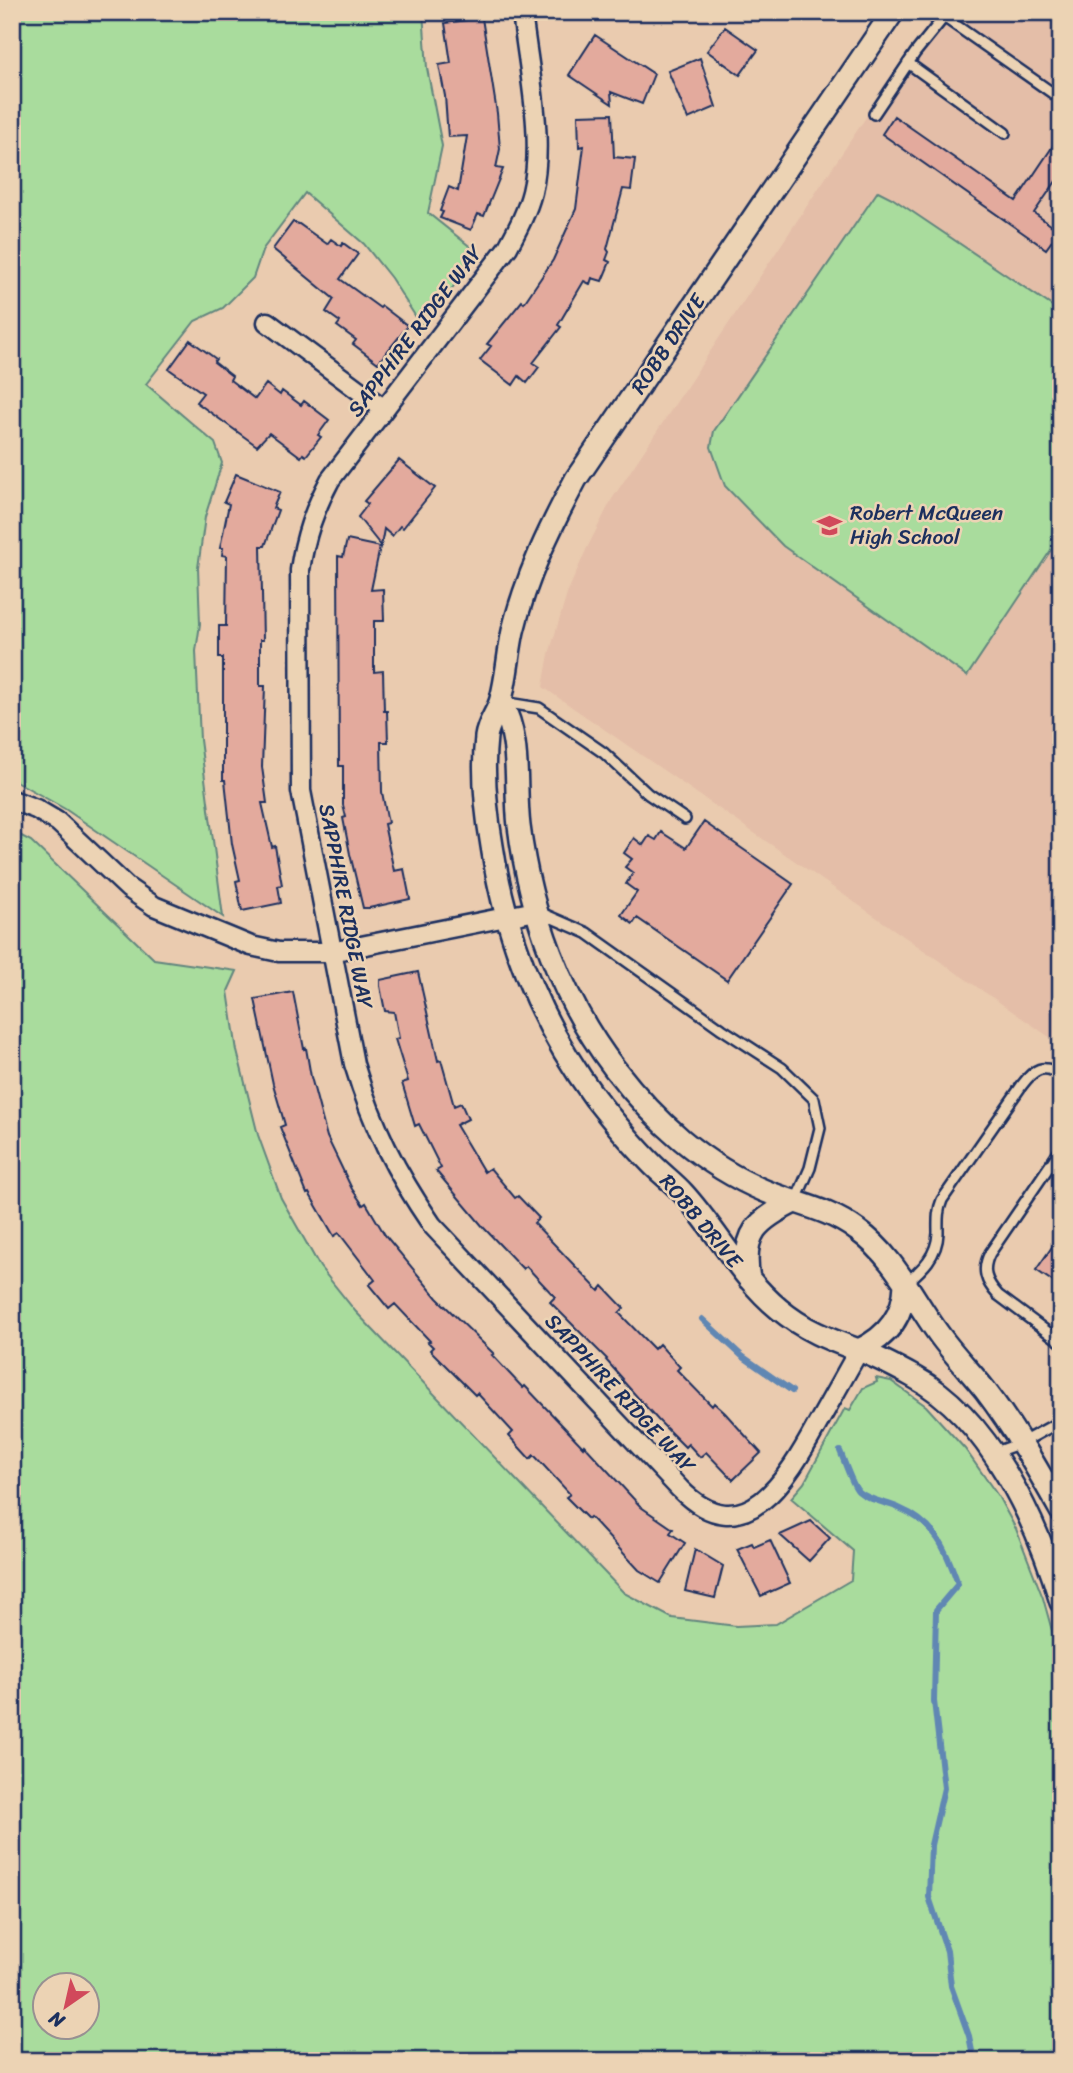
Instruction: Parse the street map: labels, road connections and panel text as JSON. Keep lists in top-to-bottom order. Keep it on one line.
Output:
{"streets":{"street":["SAPPHIRE RIDGE WAY","ROBB DRIVE"]},"crossings":[["SAPPHIRE RIDGE WAY","ROBB DRIVE"]],"places":{"school or university":["Robert McQueen High School"]},"north":"bottom left"}
